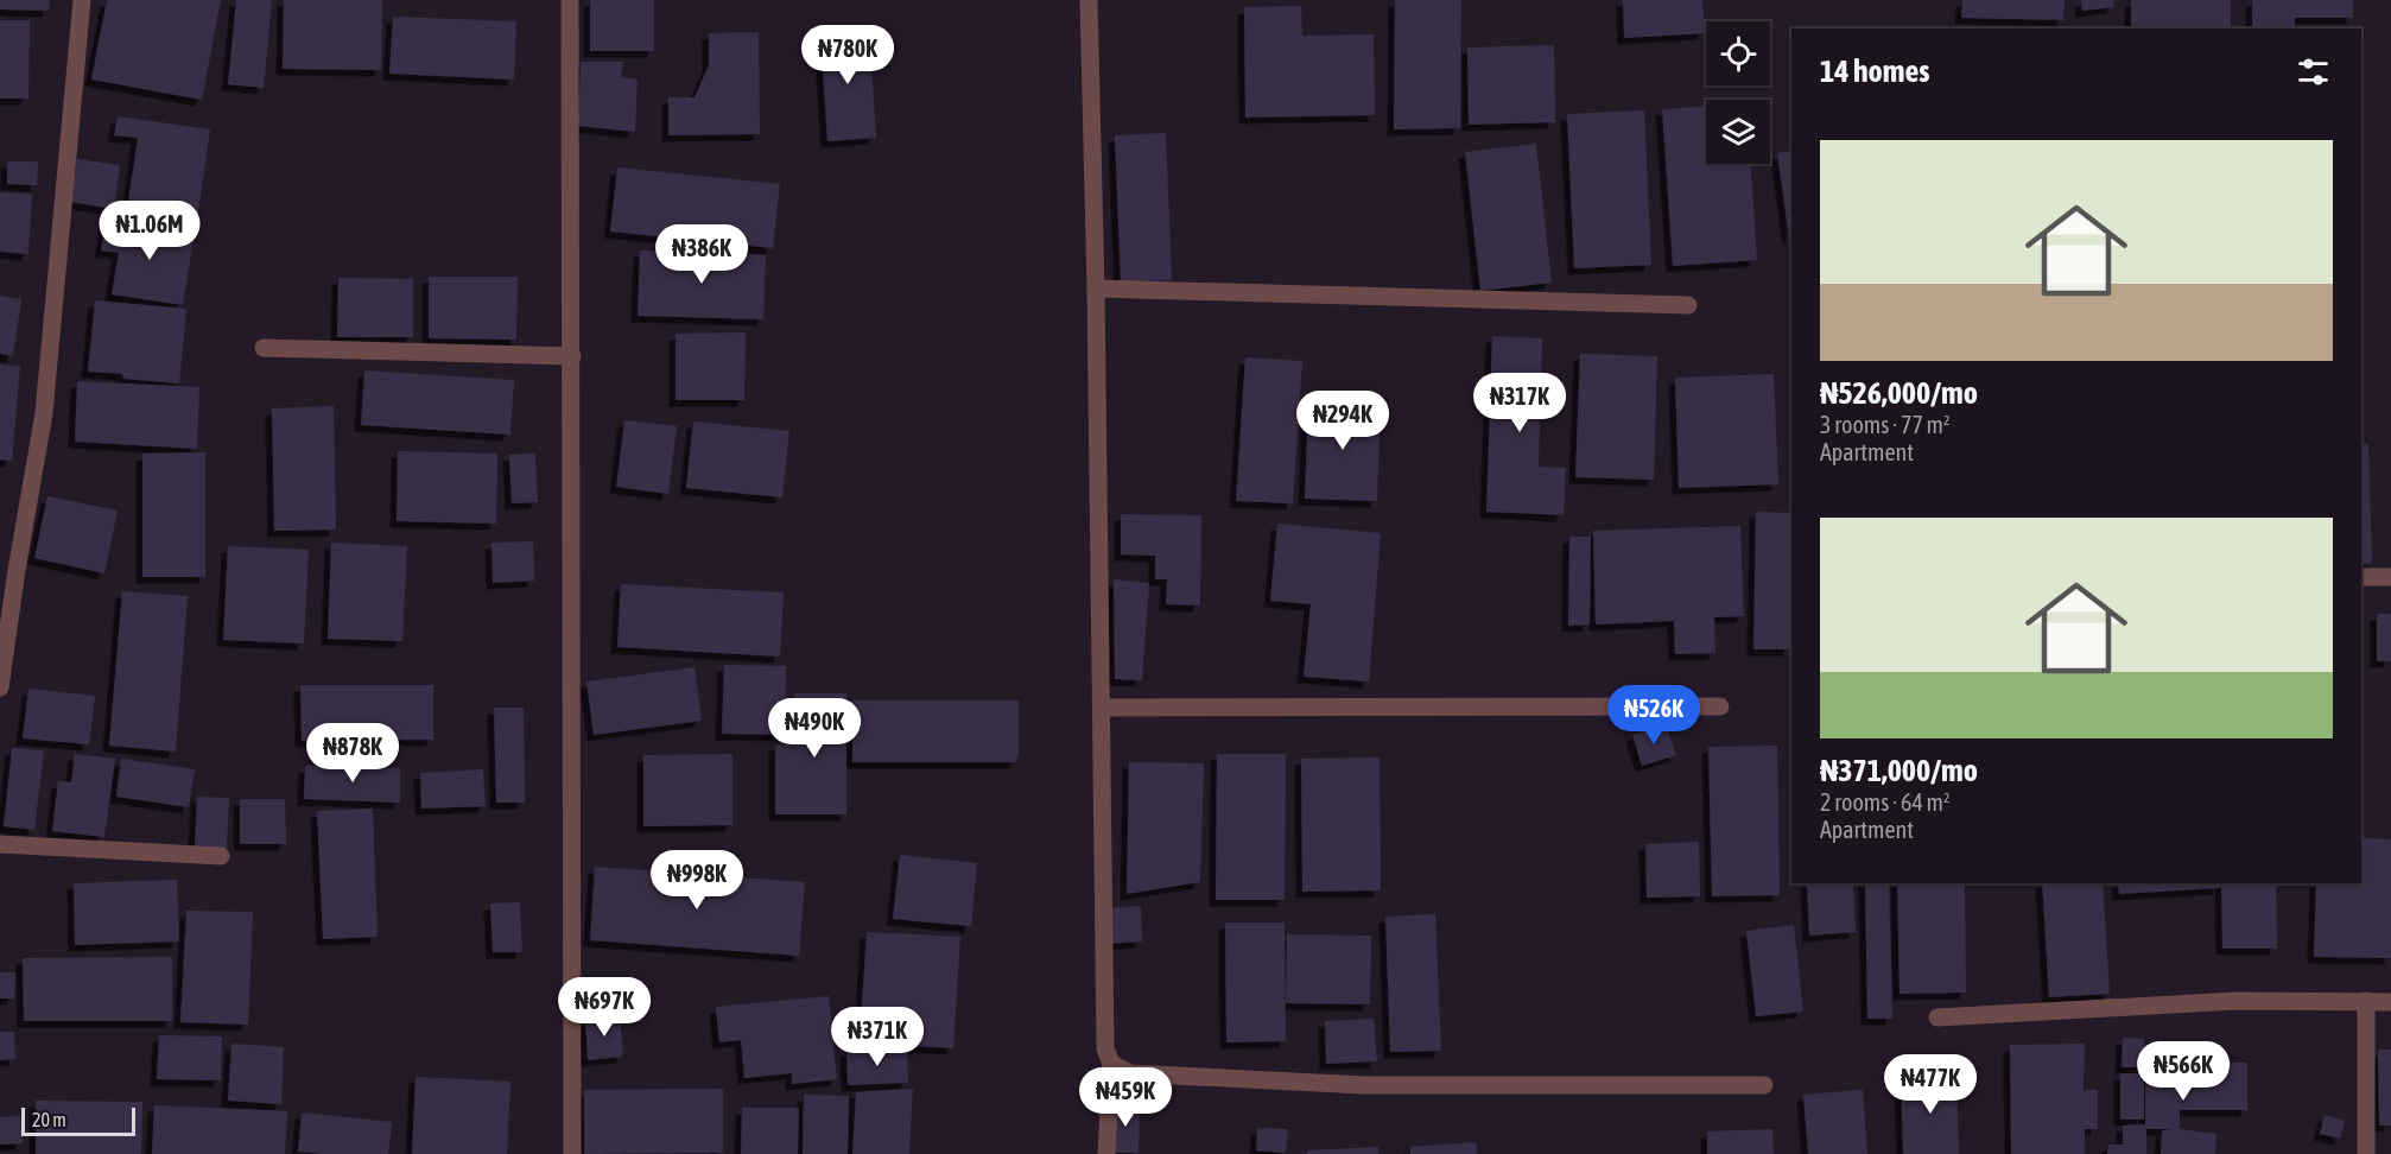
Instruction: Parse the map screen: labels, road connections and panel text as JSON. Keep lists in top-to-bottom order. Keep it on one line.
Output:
{"scale_bar":"20 m","page":{"price":["₦780K","₦1.06M","₦386K","₦317K","₦294K","₦526K","₦490K","₦878K","₦998K","₦697K","₦371K","₦566K","₦477K","₦459K"],"heading":"14 homes","list":[{"name":"₦526,000/mo","note":"3 rooms · 77 m² · Apartment"},{"name":"₦371,000/mo","note":"2 rooms · 64 m² · Apartment"}],"scale":"20 m"}}
